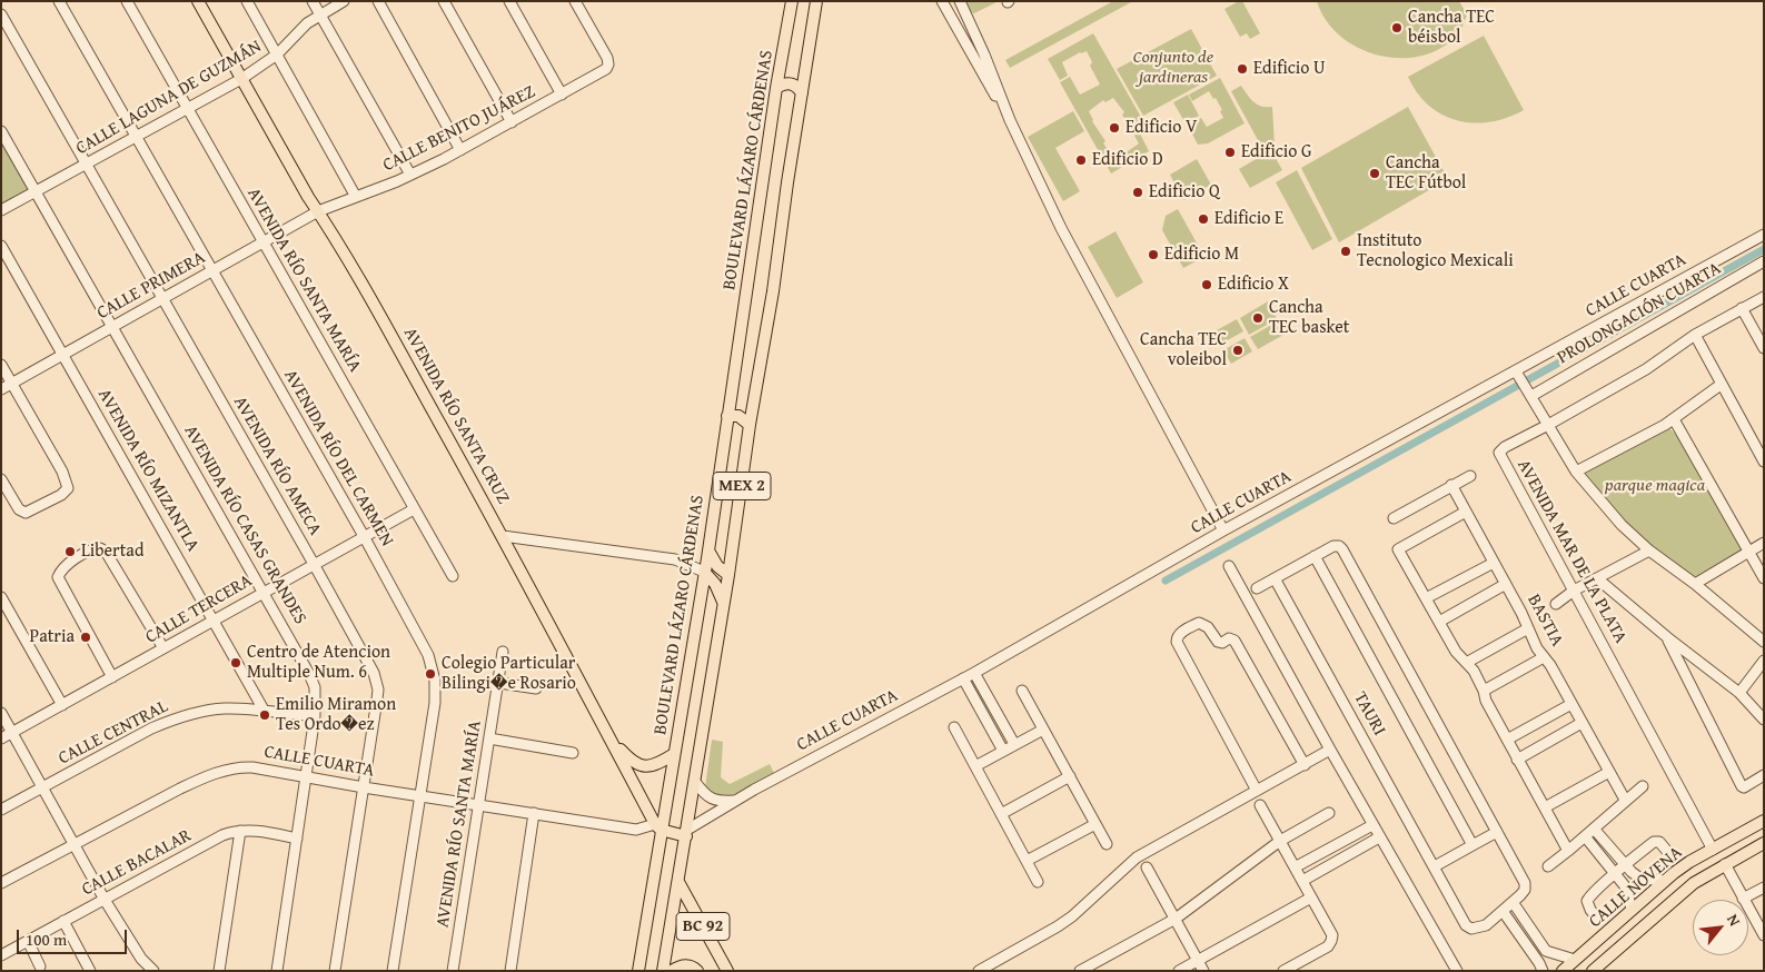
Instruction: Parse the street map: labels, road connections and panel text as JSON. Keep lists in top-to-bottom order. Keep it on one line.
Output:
{"streets":{"main road":["BOULEVARD LÁZARO CÁRDENAS","AVENIDA RÍO SANTA CRUZ","MEX 2","CALLE NOVENA","BC 92"],"street":["CALLE LAGUNA DE GUZMÁN","CALLE BENITO JUÁREZ","AVENIDA RÍO SANTA MARÍA","CALLE PRIMERA","CALLE CUARTA","PROLONGACIÓN CUARTA","AVENIDA RÍO DEL CARMEN","AVENIDA RÍO AMECA","AVENIDA RÍO MIZANTLA","AVENIDA RÍO CASAS GRANDES","AVENIDA MAR DE LA PLATA","CALLE TERCERA","BASTIA","TAURI","CALLE CENTRAL","CALLE BACALAR"]},"crossings":[["CALLE LAGUNA DE GUZMÁN","AVENIDA RÍO SANTA MARÍA"],["CALLE LAGUNA DE GUZMÁN","AVENIDA RÍO SANTA CRUZ"],["CALLE LAGUNA DE GUZMÁN","AVENIDA RÍO DEL CARMEN"],["CALLE LAGUNA DE GUZMÁN","AVENIDA RÍO AMECA"],["CALLE LAGUNA DE GUZMÁN","AVENIDA RÍO CASAS GRANDES"],["CALLE BENITO JUÁREZ","CALLE PRIMERA"],["CALLE BENITO JUÁREZ","AVENIDA RÍO SANTA CRUZ"],["BOULEVARD LÁZARO CÁRDENAS","CALLE CUARTA"],["BOULEVARD LÁZARO CÁRDENAS","AVENIDA RÍO SANTA CRUZ"],["AVENIDA RÍO SANTA MARÍA","CALLE PRIMERA"],["AVENIDA RÍO SANTA MARÍA","CALLE CUARTA"],["AVENIDA RÍO SANTA MARÍA","CALLE TERCERA"],["CALLE PRIMERA","AVENIDA RÍO SANTA CRUZ"],["CALLE PRIMERA","AVENIDA RÍO DEL CARMEN"],["CALLE PRIMERA","AVENIDA RÍO AMECA"],["CALLE PRIMERA","AVENIDA RÍO MIZANTLA"],["CALLE PRIMERA","AVENIDA RÍO CASAS GRANDES"],["CALLE CUARTA","AVENIDA RÍO SANTA CRUZ"],["CALLE CUARTA","AVENIDA RÍO DEL CARMEN"],["CALLE CUARTA","AVENIDA RÍO AMECA"],["CALLE CUARTA","MEX 2"],["CALLE CUARTA","AVENIDA RÍO CASAS GRANDES"],["AVENIDA RÍO DEL CARMEN","CALLE TERCERA"],["AVENIDA RÍO AMECA","CALLE TERCERA"],["AVENIDA RÍO MIZANTLA","CALLE TERCERA"],["AVENIDA RÍO MIZANTLA","CALLE CENTRAL"],["MEX 2","BC 92"],["AVENIDA RÍO CASAS GRANDES","CALLE TERCERA"],["AVENIDA RÍO CASAS GRANDES","CALLE CENTRAL"],["AVENIDA RÍO CASAS GRANDES","CALLE BACALAR"],["AVENIDA MAR DE LA PLATA","CALLE NOVENA"]],"parks":["Conjunto de jardineras","parque magica"],"places":["Cancha TEC béisbol","Edificio U","Edificio V","Edificio G","Edificio D","Cancha TEC Fútbol","Edificio Q","Edificio E","Instituto Tecnologico Mexicali","Edificio M","Edificio X","Cancha TEC basket","Cancha TEC voleibol","Libertad","Patria","Centro de Atencion Multiple Num. 6","Colegio Particular Bilingi�e Rosario","Emilio Miramon Tes Ordo�ez"],"scale_bar":"100 m","north":"top right"}
